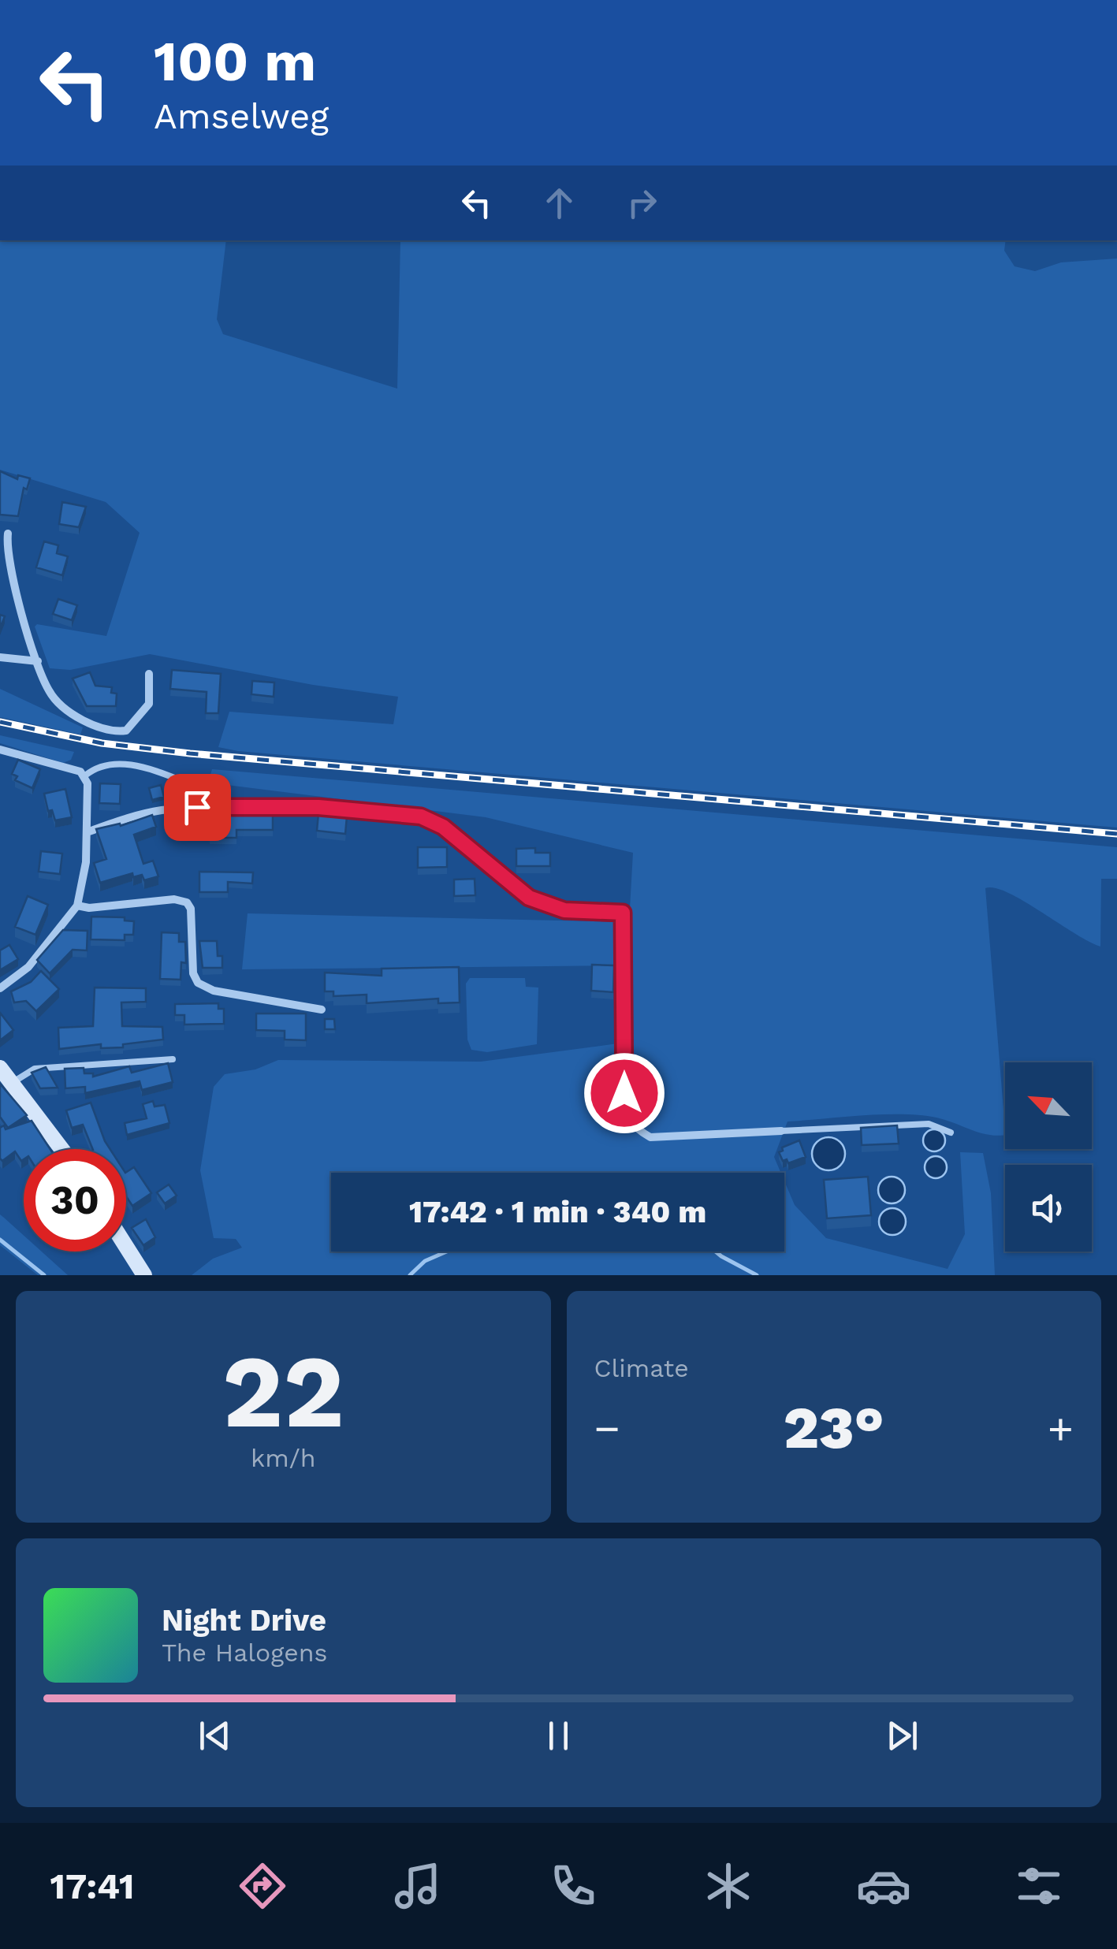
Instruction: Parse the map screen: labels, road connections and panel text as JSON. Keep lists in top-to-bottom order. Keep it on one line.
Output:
{"north":"top left","page":{"turn":["100 m","Amselweg"],"limit":"30","trip":"17:42 · 1 min · 340 m","tile":[["22","km/h"],"Climate"],"heat":["−","23°","+"],"song":["Night Drive","The Halogens"],"tabs":"17:41"}}
